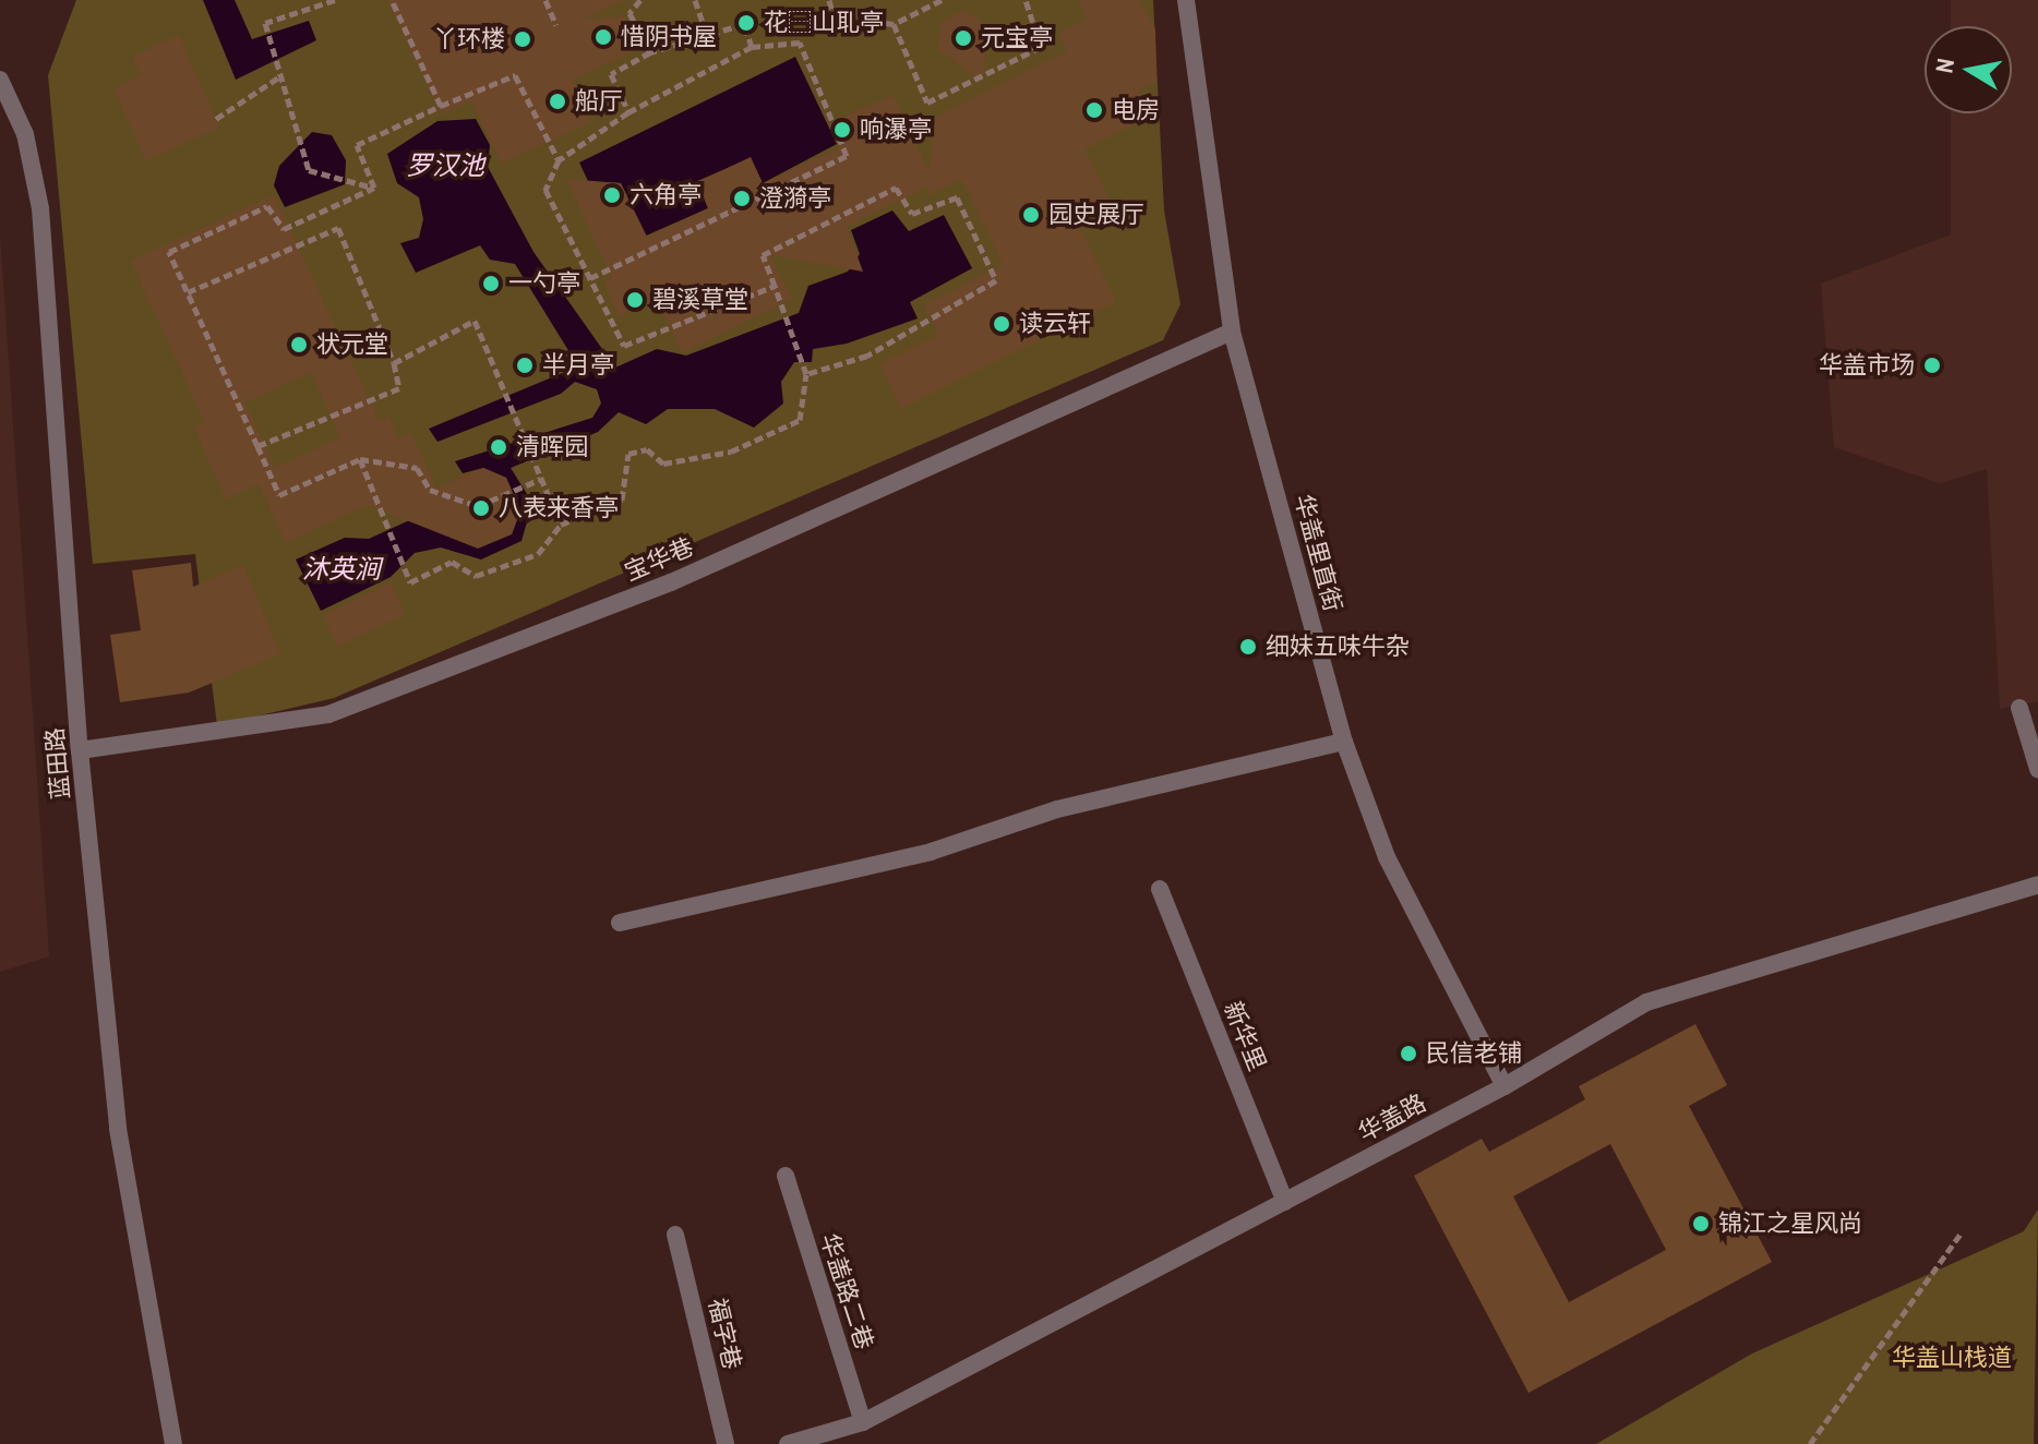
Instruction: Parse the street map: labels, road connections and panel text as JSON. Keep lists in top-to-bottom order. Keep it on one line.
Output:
{"streets":{"street":["华盖里直街","宝华巷","蓝田路","新华里","华盖路","华盖路二巷","福字巷"]},"crossings":[["华盖里直街","宝华巷"],["华盖里直街","华盖路"],["宝华巷","蓝田路"],["新华里","华盖路"],["华盖路","华盖路二巷"]],"water":["罗汉池","沐英涧"],"parks":["华盖山栈道"],"places":["花⿱山耴亭","惜阴书屋","元宝亭","丫环楼","船厅","电房","响瀑亭","六角亭","澄漪亭","园史展厅","一勺亭","碧溪草堂","读云轩","状元堂","半月亭","华盖市场","清晖园","八表来香亭","细妹五味牛杂","民信老铺","锦江之星风尚"],"north":"left"}
